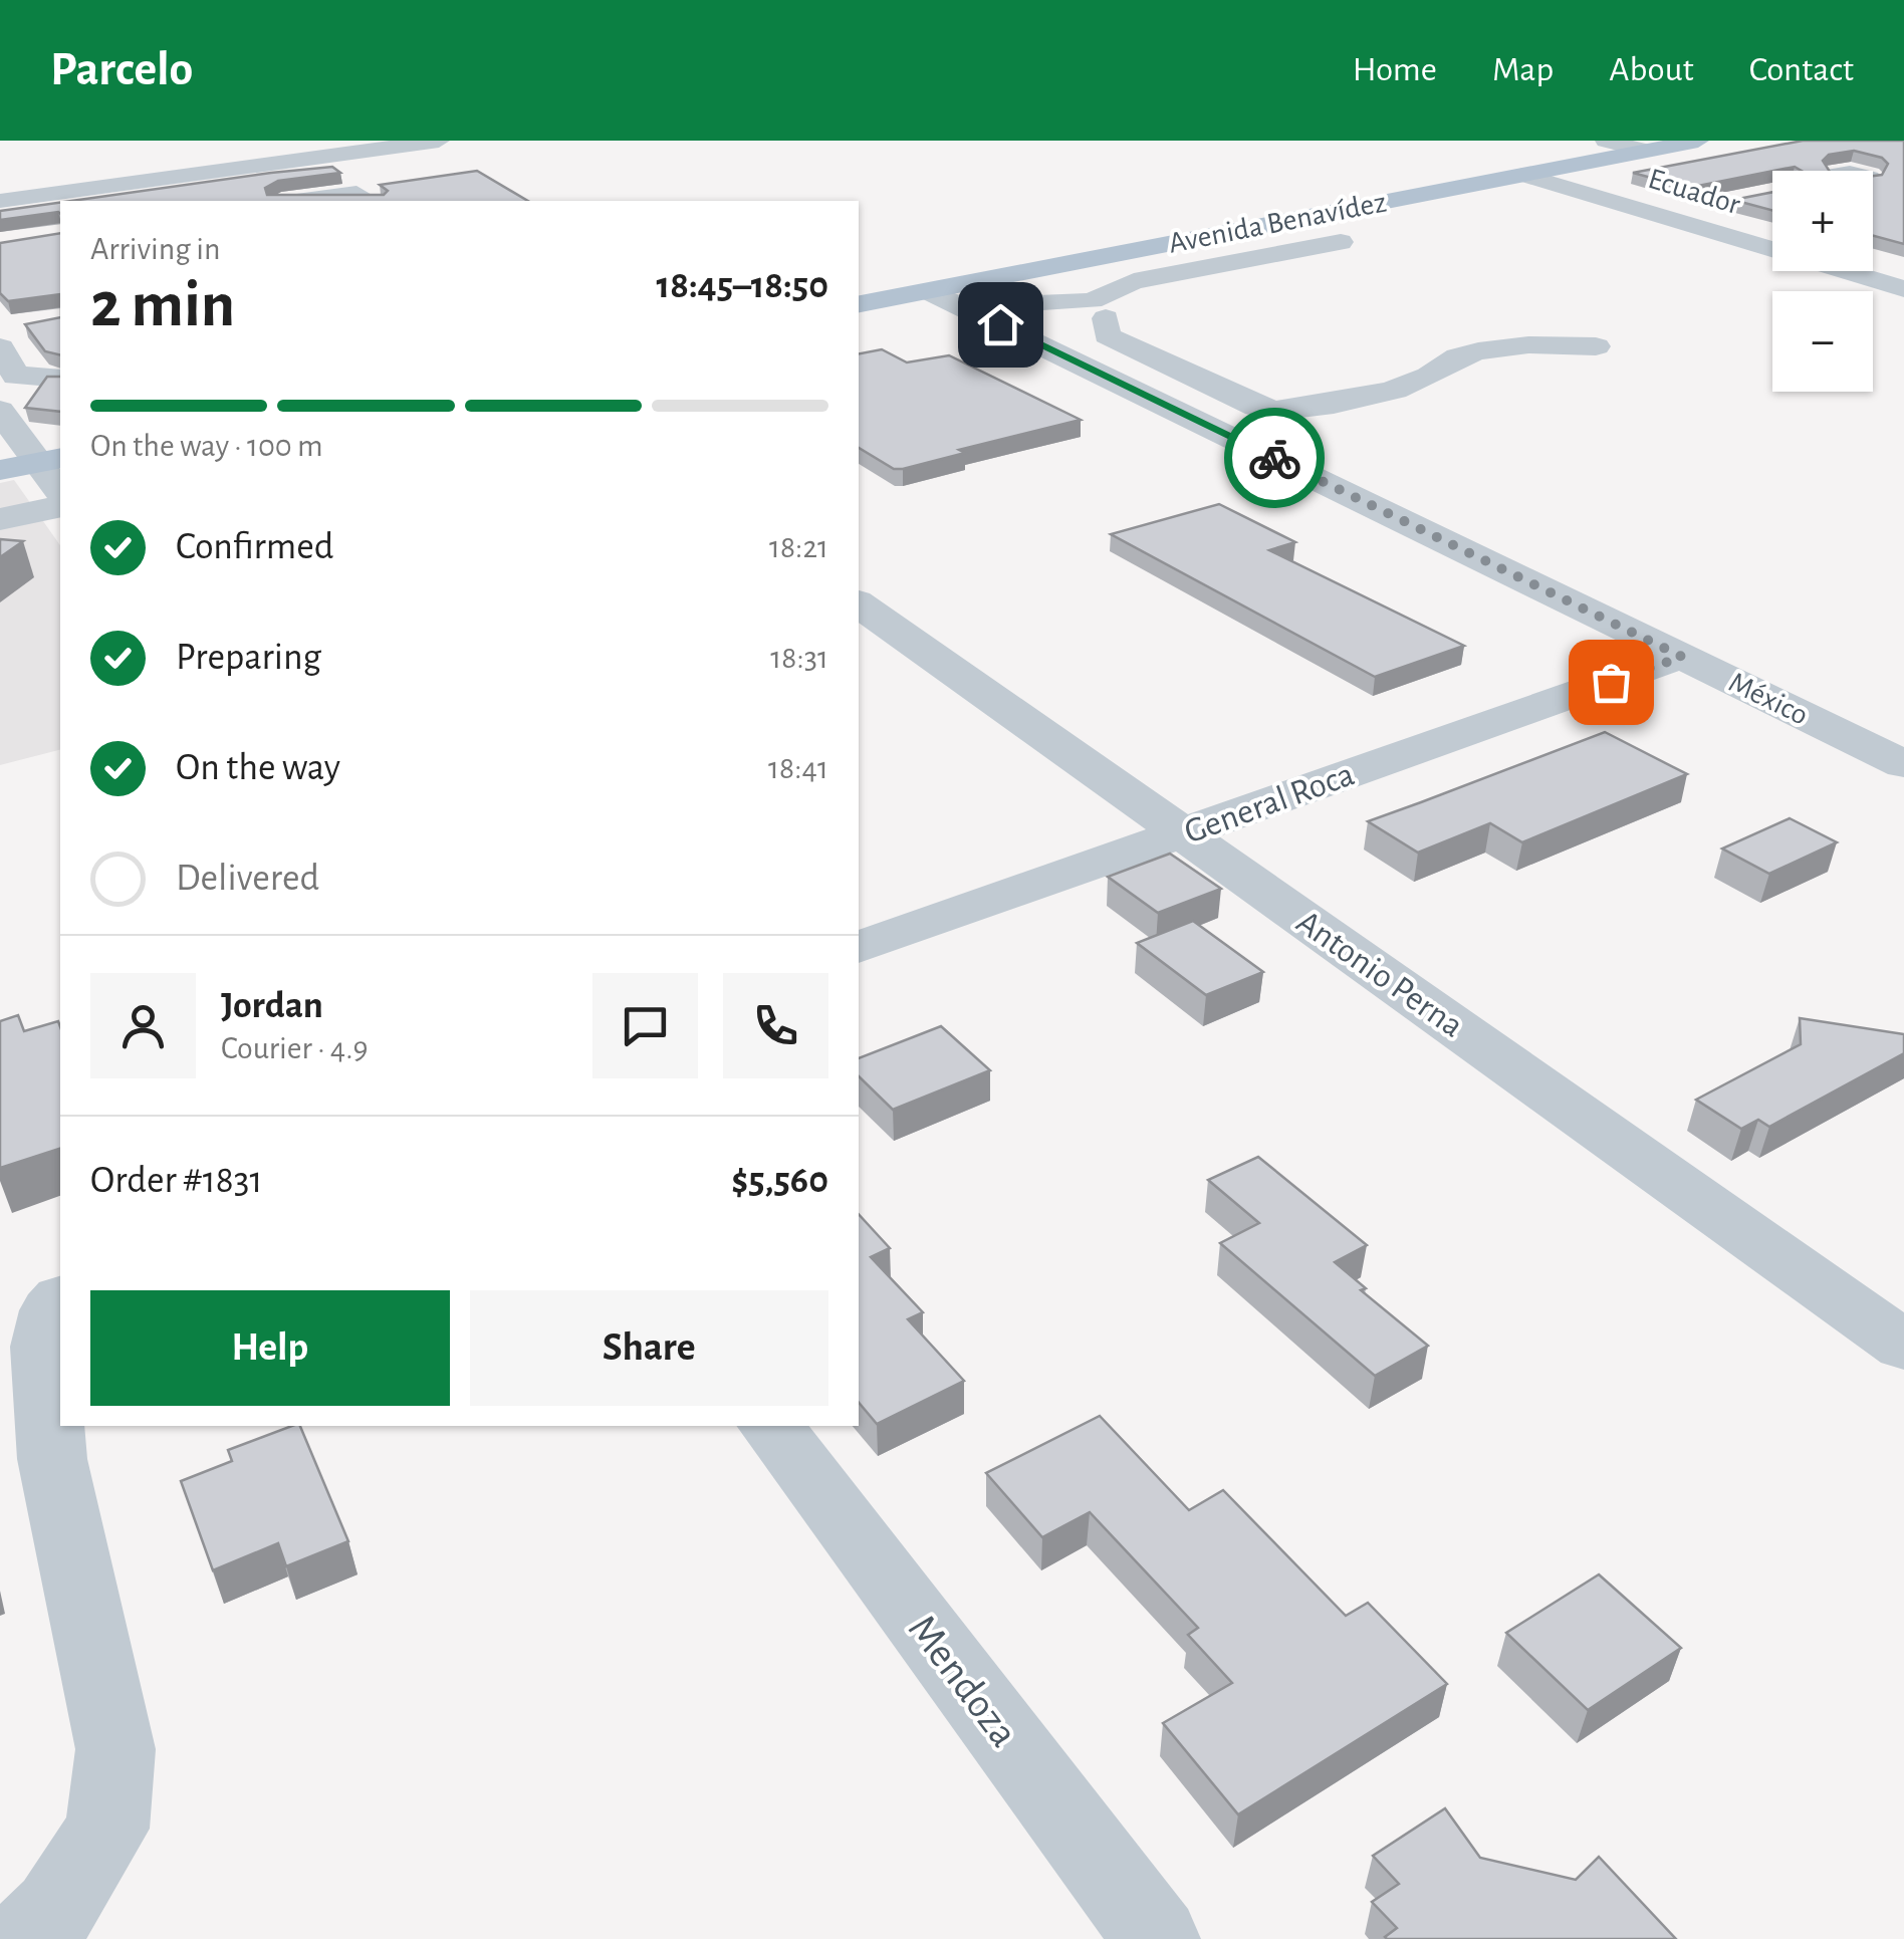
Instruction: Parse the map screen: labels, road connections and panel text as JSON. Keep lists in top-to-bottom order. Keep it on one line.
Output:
{"streets":{"main road":["Avenida Benavídez"],"street":["Ecuador","México","General Roca","Antonio Perna","Mendoza"]},"crossings":[["Ecuador","Avenida Benavídez"],["Avenida Benavídez","México"],["México","General Roca"],["General Roca","Antonio Perna"]],"page":{"header":"Parcelo","nav":["Home","Map","About","Contact"],"map_buttons":["+","−"],"heading":["2 min","Arriving in","18:45–18:50"],"panel":["Jordan","Courier · 4.9","Order #1831","$5,560"],"bar":"On the way · 100 m","list":[["Confirmed","18:21"],["Preparing","18:31"],["On the way","18:41"],"Delivered"],"buttons":["Help","Share"]}}
